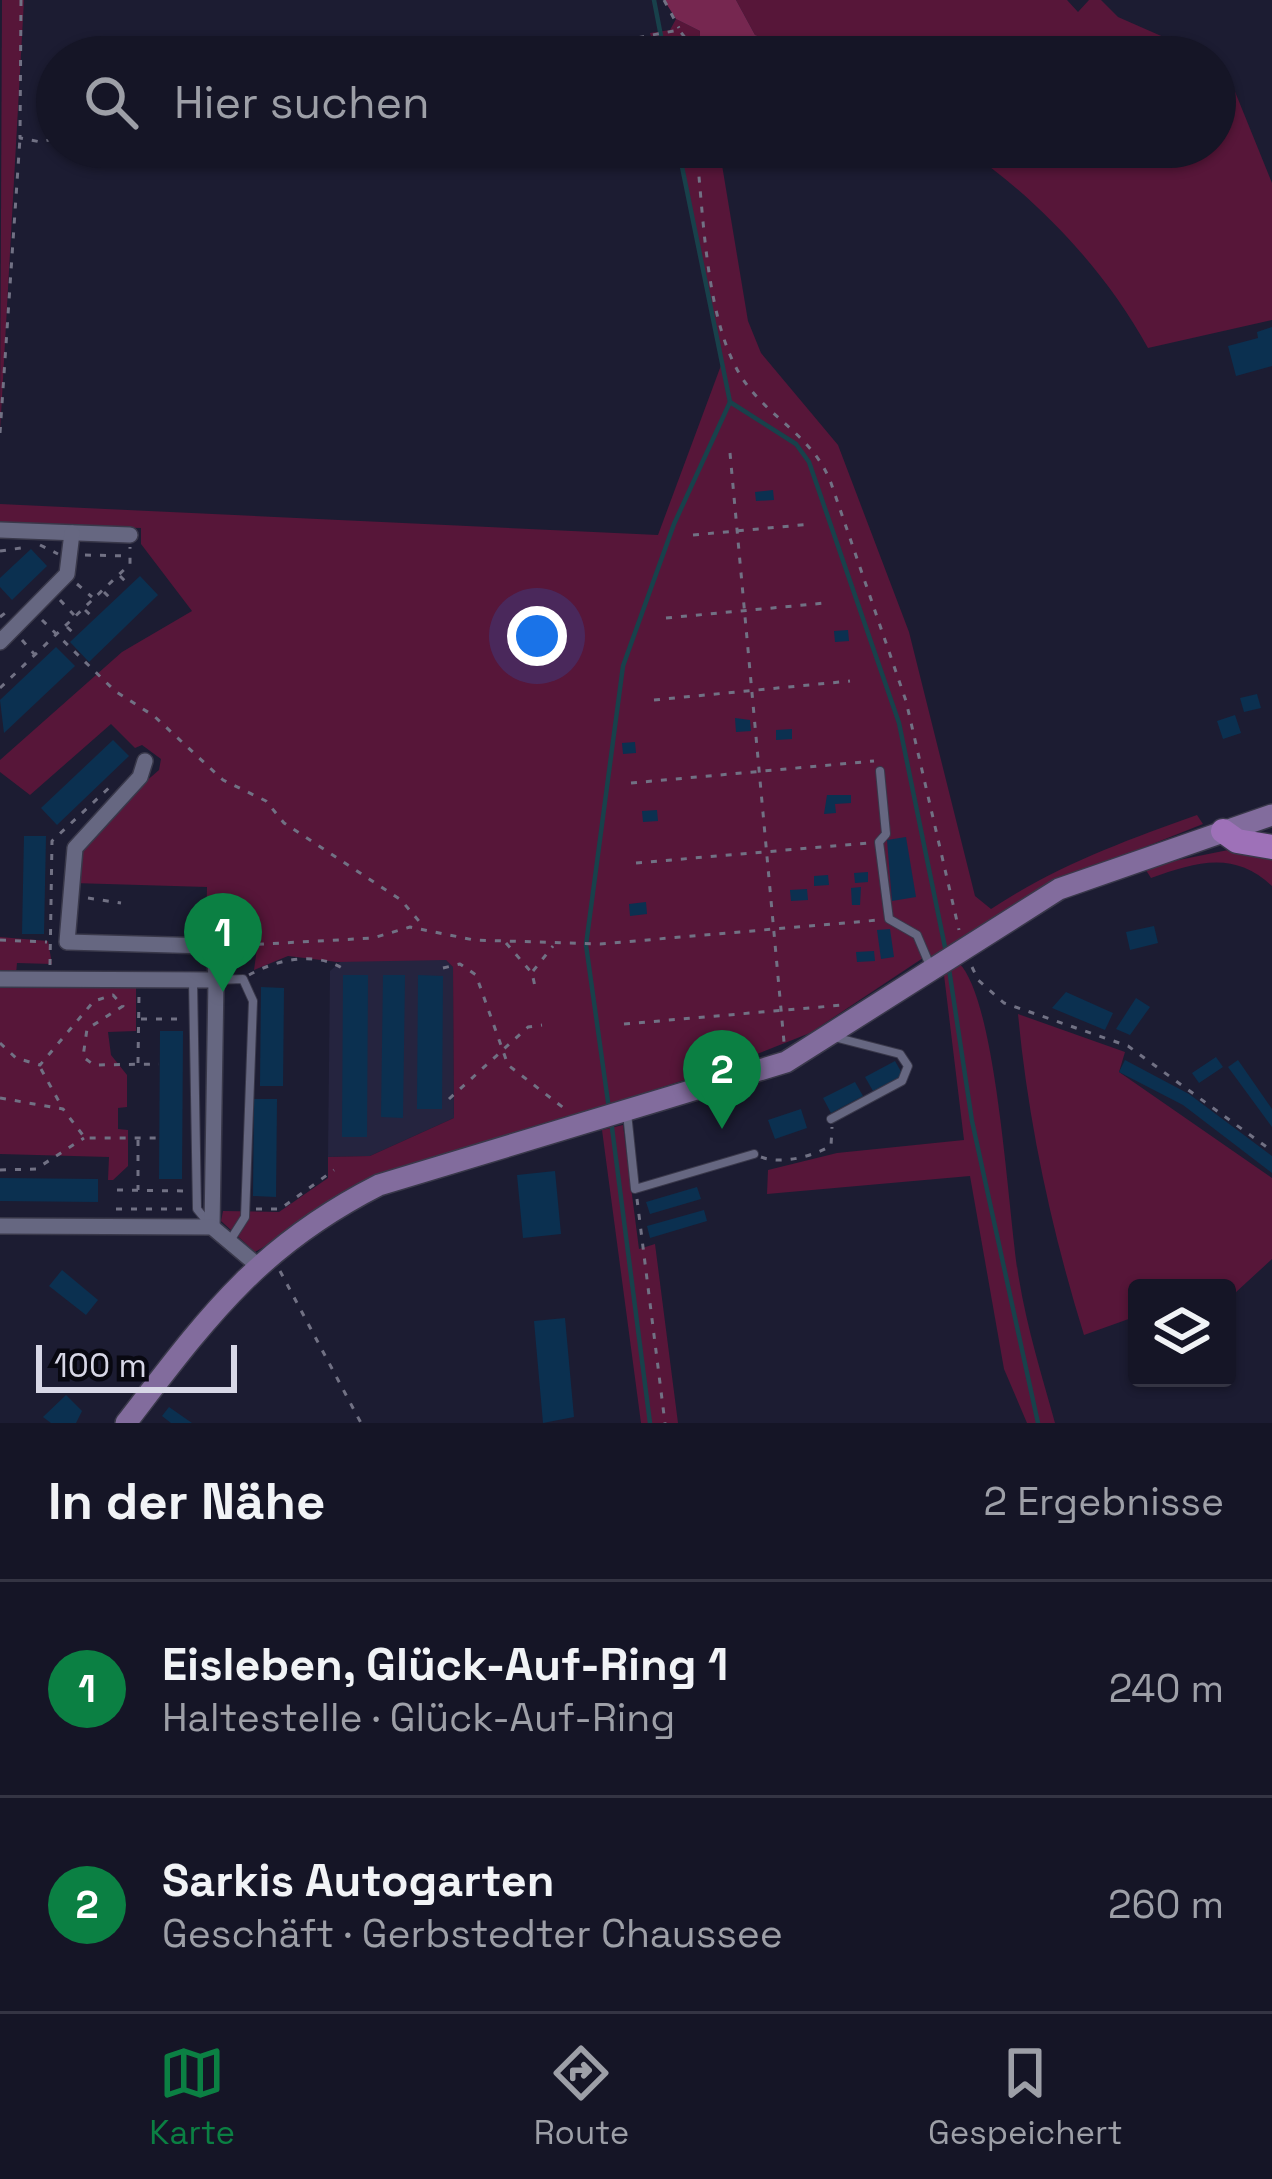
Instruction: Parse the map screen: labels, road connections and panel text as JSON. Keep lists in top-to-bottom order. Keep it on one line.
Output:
{"scale_bar":"100 m","page":{"search":"Hier suchen","pins":["1","2"],"scale":"100 m","heading":["In der Nähe","2 Ergebnisse"],"list":[{"mark":"1","name":"Eisleben, Glück-Auf-Ring 1","note":"Haltestelle · Glück-Auf-Ring","value":"240 m"},{"mark":"2","name":"Sarkis Autogarten","note":"Geschäft · Gerbstedter Chaussee","value":"260 m"}],"nav":["Karte","Route","Gespeichert"]}}
